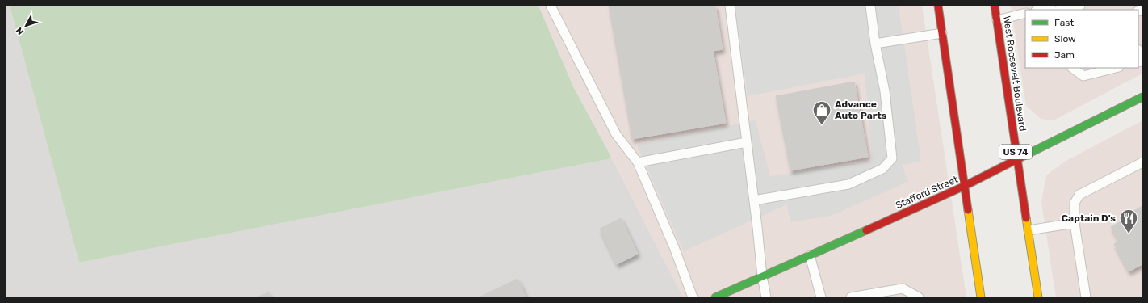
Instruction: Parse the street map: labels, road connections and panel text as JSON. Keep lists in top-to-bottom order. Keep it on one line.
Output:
{"streets":{"main road":["West Roosevelt Boulevard","US 74","Stafford Street"]},"crossings":[["West Roosevelt Boulevard","Stafford Street"]],"places":{"shop":["Advance Auto Parts"],"restaurant":["Captain D's"]},"legend":["Fast","Slow","Jam"],"north":"bottom left"}
